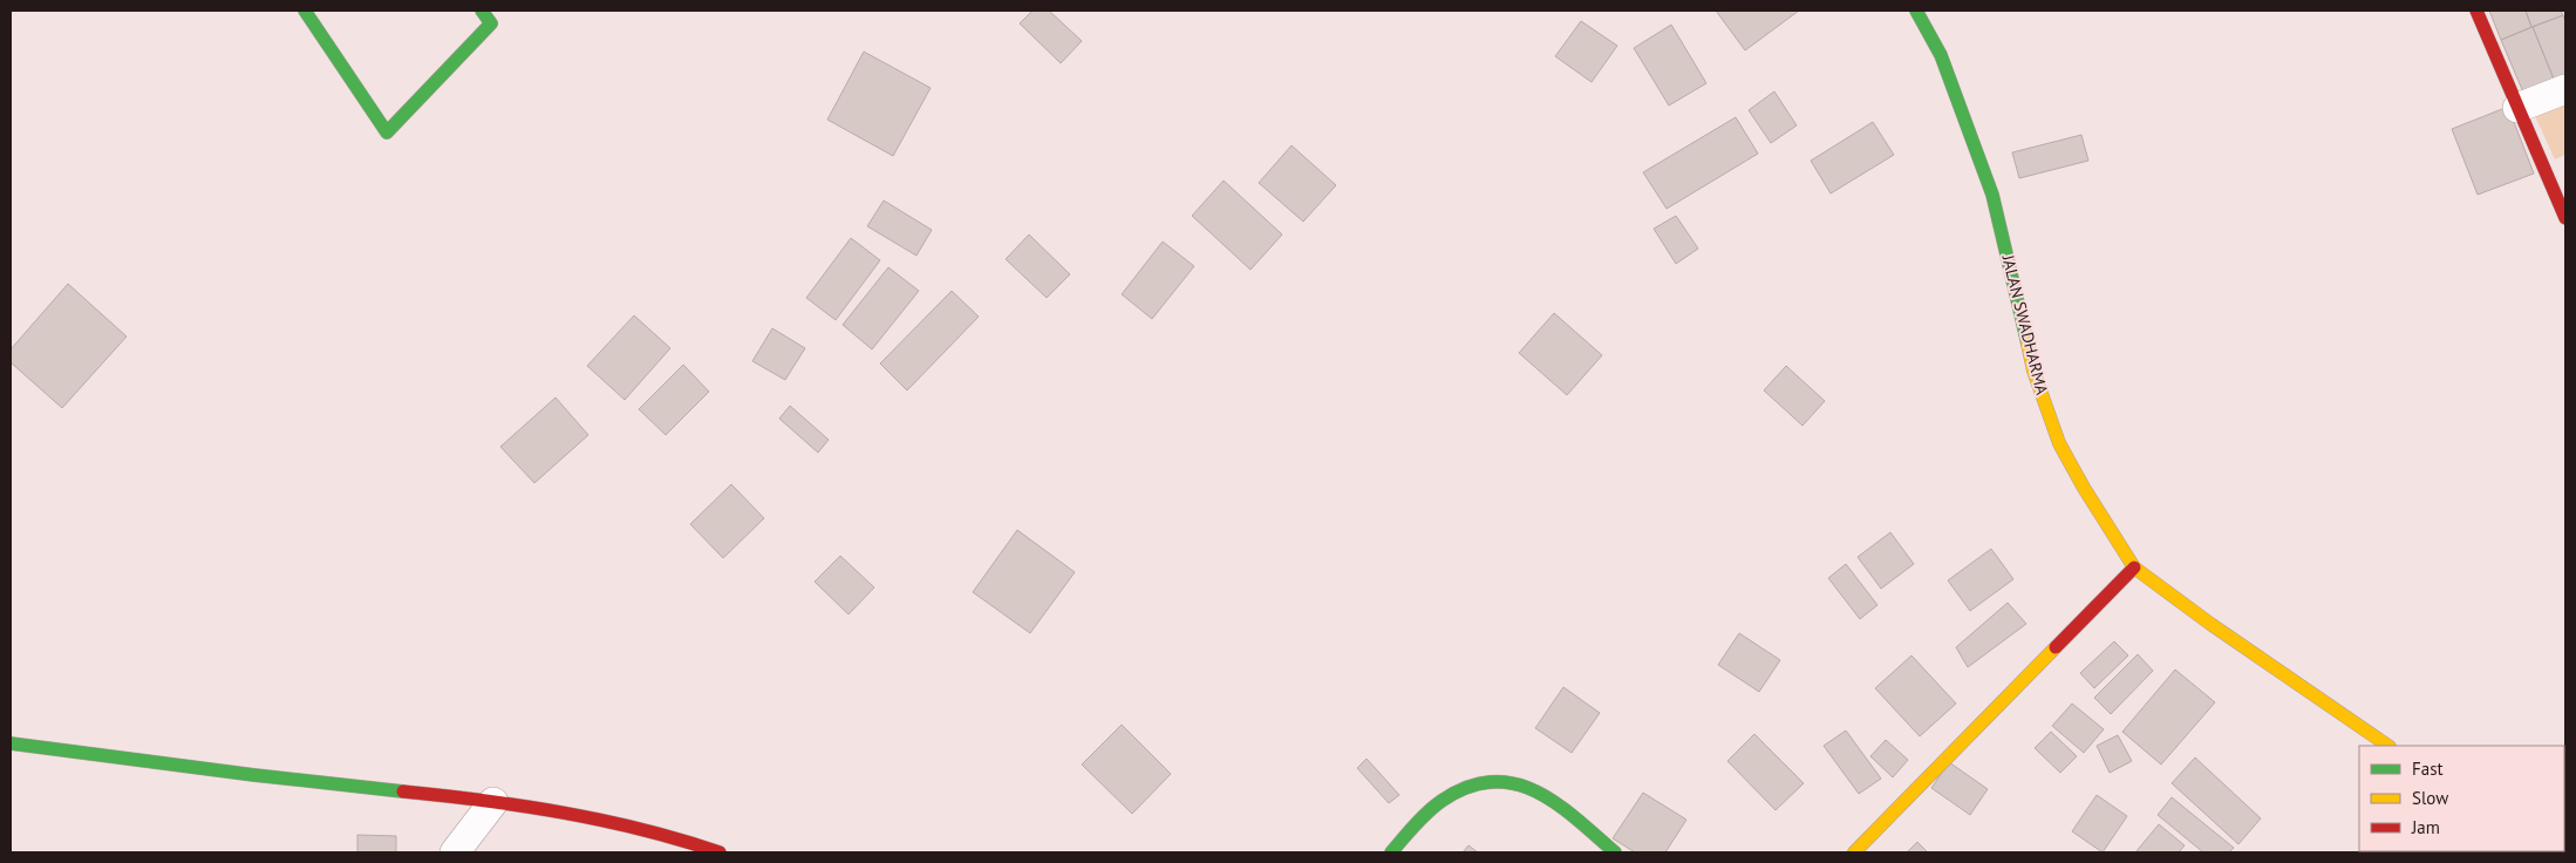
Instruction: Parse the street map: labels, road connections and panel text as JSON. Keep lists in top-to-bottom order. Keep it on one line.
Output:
{"streets":{"street":["JALAN SWADHARMA"]},"legend":["Fast","Slow","Jam"]}
